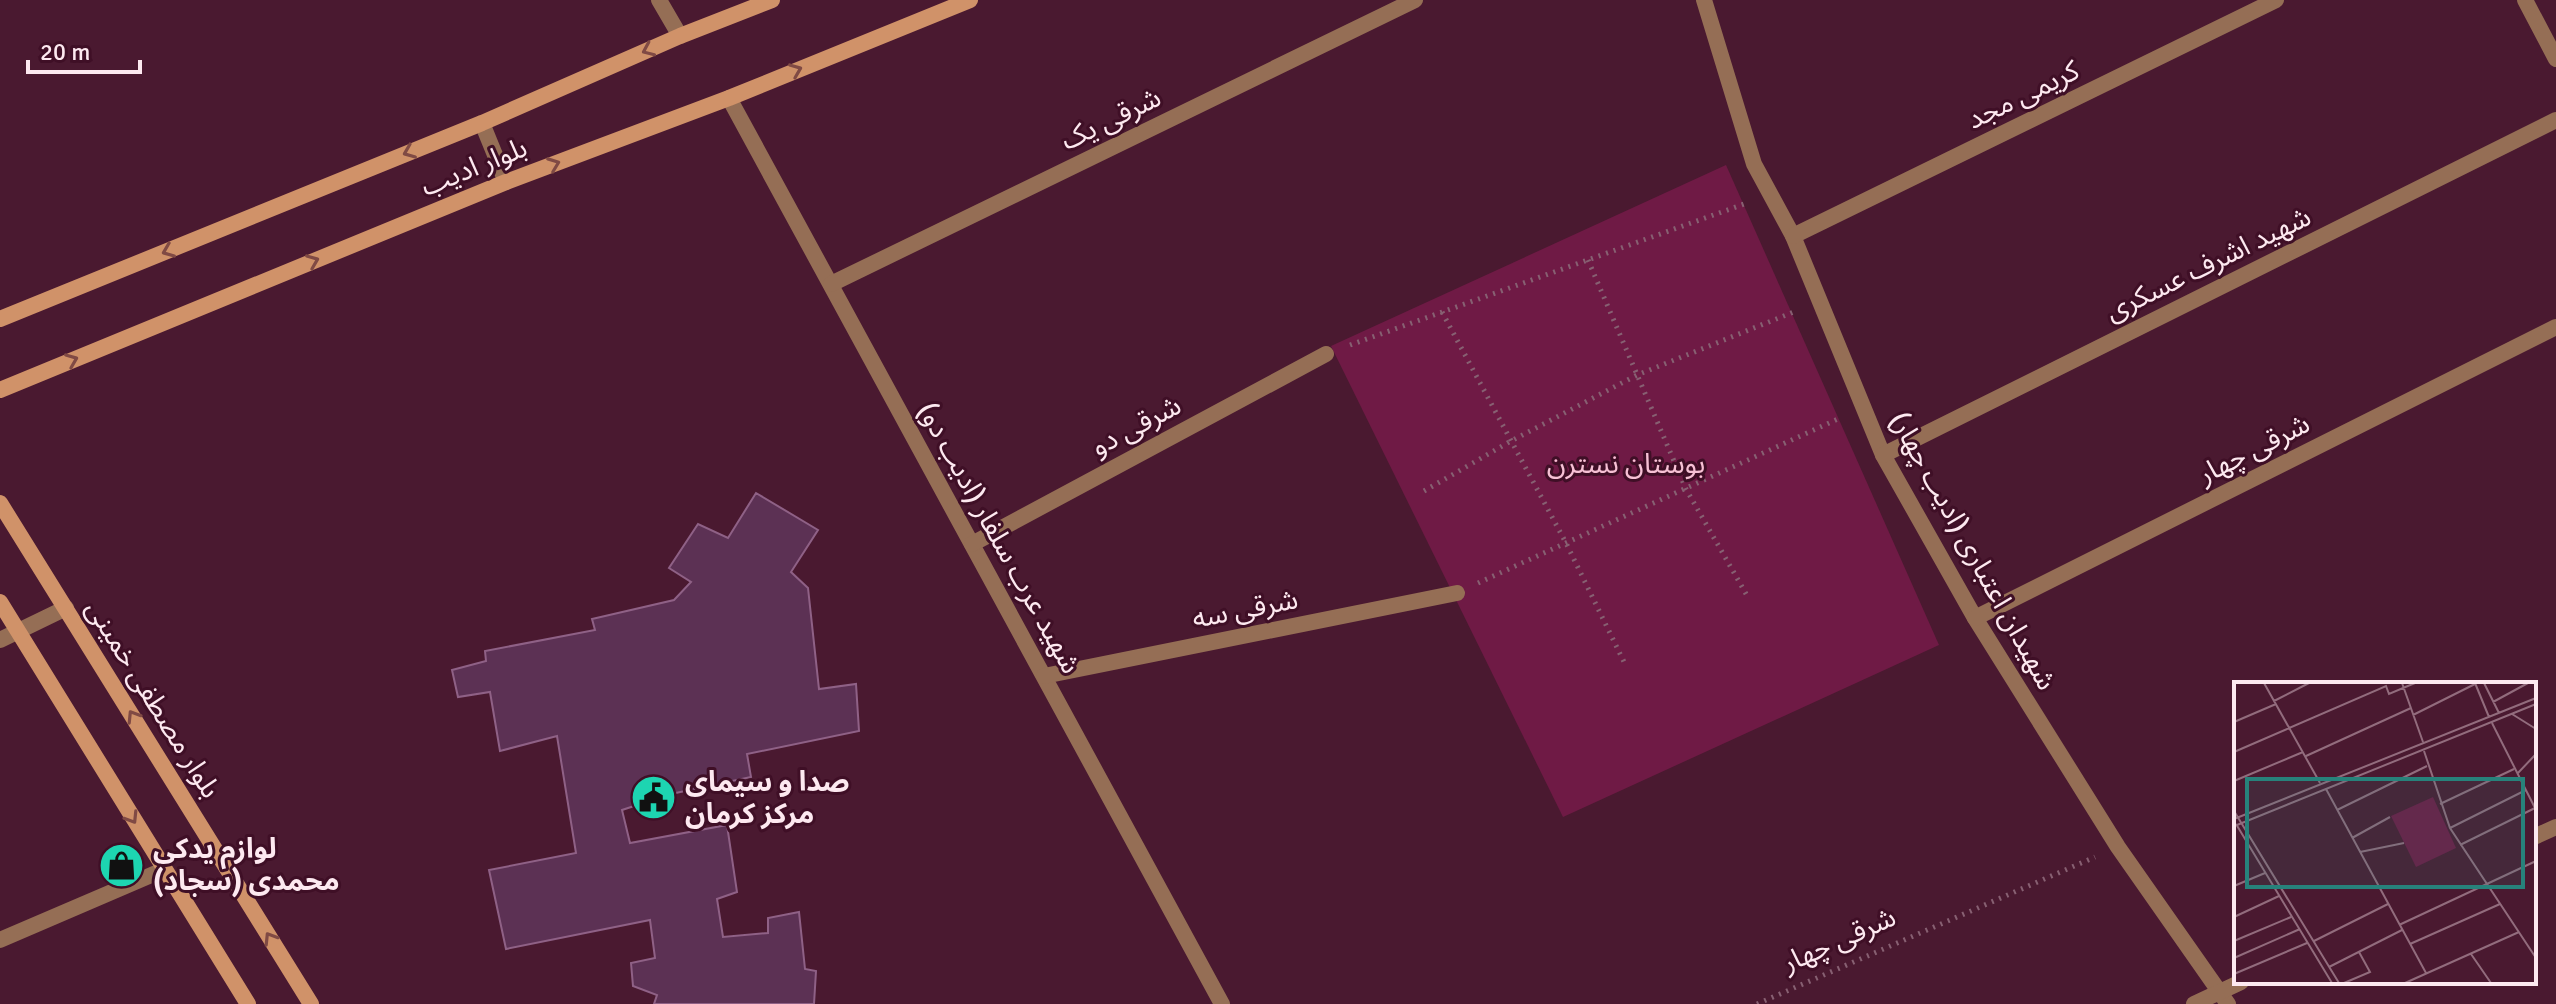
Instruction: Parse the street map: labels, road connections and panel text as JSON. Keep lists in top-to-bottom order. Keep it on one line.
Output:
{"streets":{"main road":["بلوار ادیب","بلوار مصطفی خمینی"],"street":["کریمی مجد","شرقی یک","شهید اشرف عسکری","شرقی دو","شرقی چهار","شهید عرب سلفار (ادیب دو)","شهیدان اعتباری (ادیب چهار)","شرقی سه"]},"crossings":[["کریمی مجد","شهیدان اعتباری (ادیب چهار)"],["شرقی یک","شهید عرب سلفار (ادیب دو)"],["بلوار ادیب","شهید عرب سلفار (ادیب دو)"],["شهید اشرف عسکری","شهیدان اعتباری (ادیب چهار)"],["شرقی دو","شهید عرب سلفار (ادیب دو)"],["شرقی چهار","شهیدان اعتباری (ادیب چهار)"],["شهید عرب سلفار (ادیب دو)","شرقی سه"]],"parks":["بوستان نسترن"],"places":{"public building":["صدا و سیمای مرکز کرمان"],"shop":["لوازم یدکی محمدی (سجاد)"]},"scale_bar":"20 m"}
